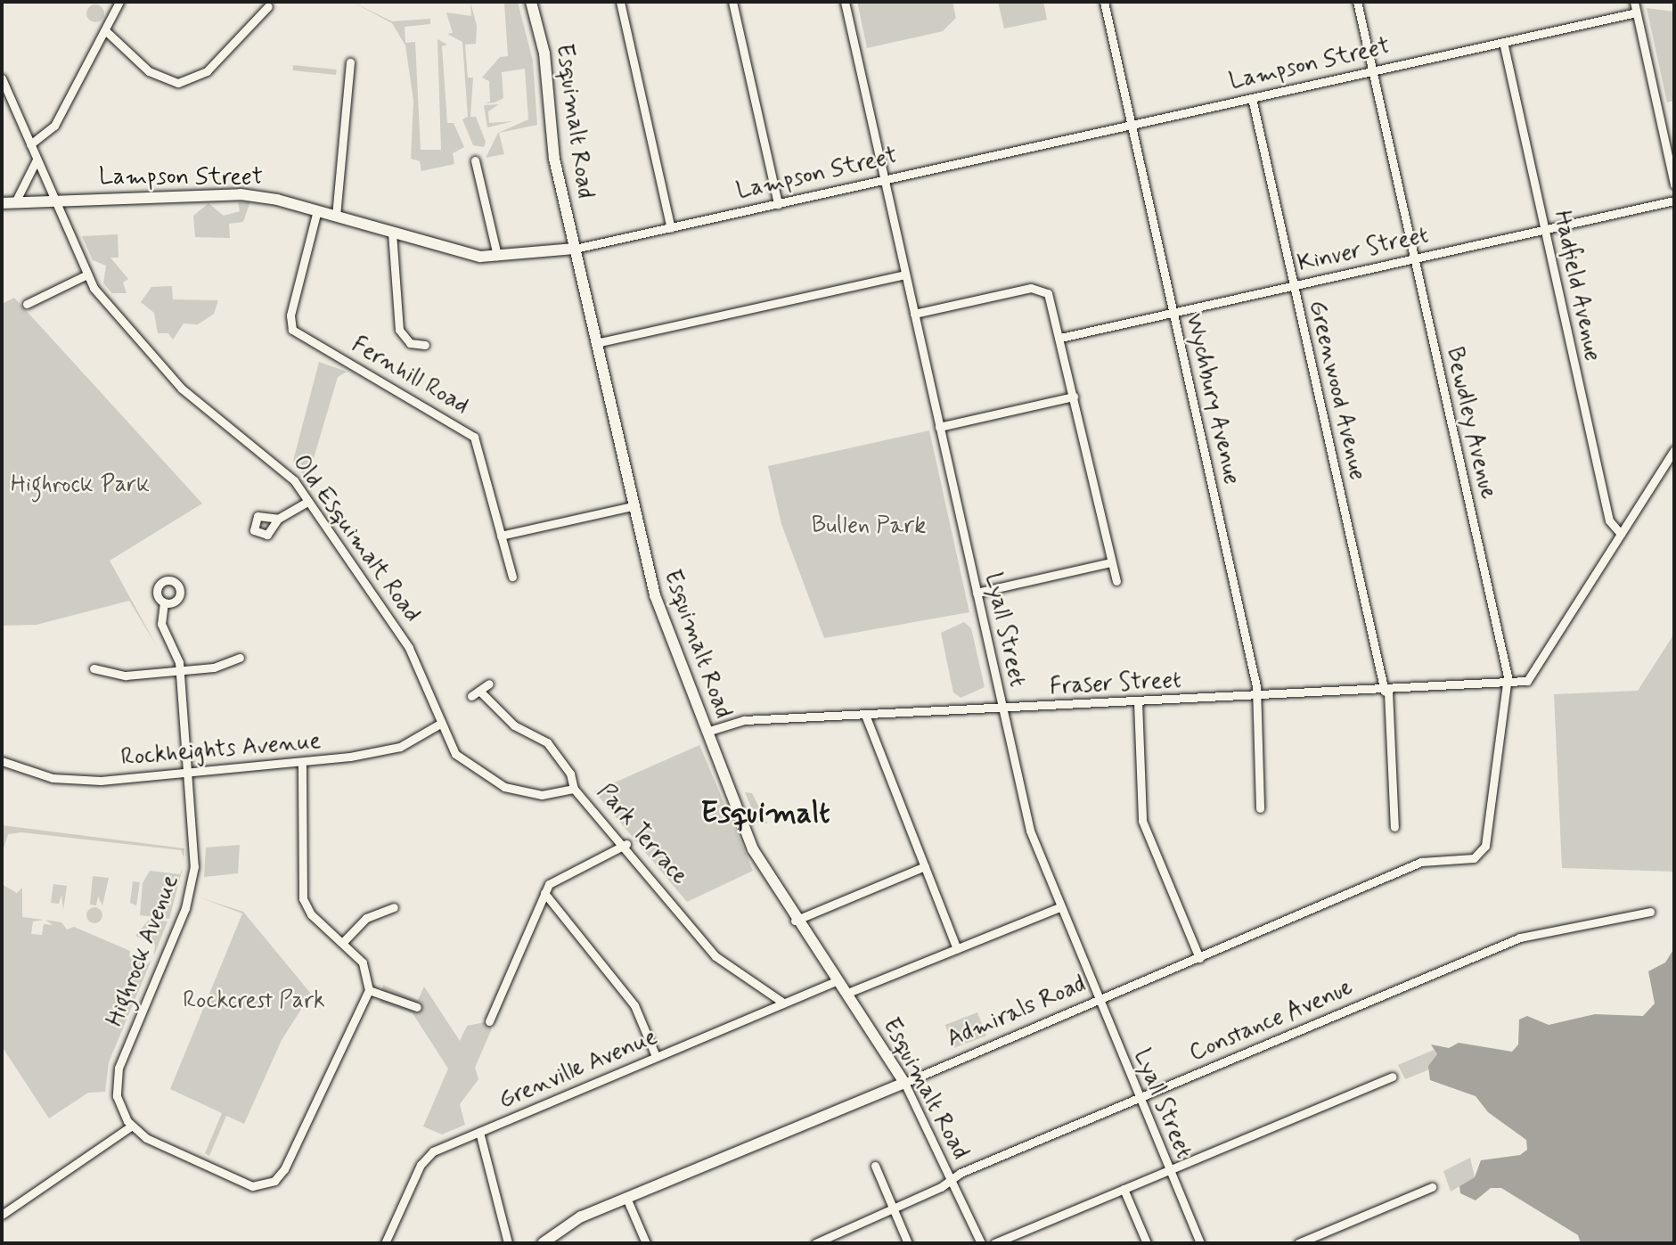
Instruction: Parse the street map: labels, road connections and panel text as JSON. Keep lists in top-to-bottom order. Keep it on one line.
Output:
{"streets":{"main road":["Lampson Street","Esquimalt Road","Admirals Road"],"street":["Kinver Street","Hadfield Avenue","Fernhill Road","Greenwood Avenue","Wychbury Avenue","Bewdley Avenue","Old Esquimalt Road","Lyall Street","Fraser Street","Rockheights Avenue","Park Terrace","Highrock Avenue","Constance Avenue","Grenville Avenue"]},"crossings":[["Lampson Street","Esquimalt Road"],["Lampson Street","Hadfield Avenue"],["Lampson Street","Fernhill Road"],["Lampson Street","Greenwood Avenue"],["Lampson Street","Wychbury Avenue"],["Lampson Street","Bewdley Avenue"],["Lampson Street","Old Esquimalt Road"],["Lampson Street","Lyall Street"],["Esquimalt Road","Fraser Street"],["Esquimalt Road","Admirals Road"],["Esquimalt Road","Constance Avenue"],["Esquimalt Road","Grenville Avenue"],["Kinver Street","Hadfield Avenue"],["Kinver Street","Greenwood Avenue"],["Kinver Street","Wychbury Avenue"],["Kinver Street","Bewdley Avenue"],["Hadfield Avenue","Fraser Street"],["Greenwood Avenue","Fraser Street"],["Wychbury Avenue","Fraser Street"],["Bewdley Avenue","Fraser Street"],["Bewdley Avenue","Admirals Road"],["Old Esquimalt Road","Rockheights Avenue"],["Old Esquimalt Road","Park Terrace"],["Lyall Street","Fraser Street"],["Lyall Street","Admirals Road"],["Lyall Street","Constance Avenue"],["Rockheights Avenue","Highrock Avenue"],["Park Terrace","Grenville Avenue"]],"districts":["Esquimalt"],"parks":["Highrock Park","Bullen Park","Rockcrest Park"]}
